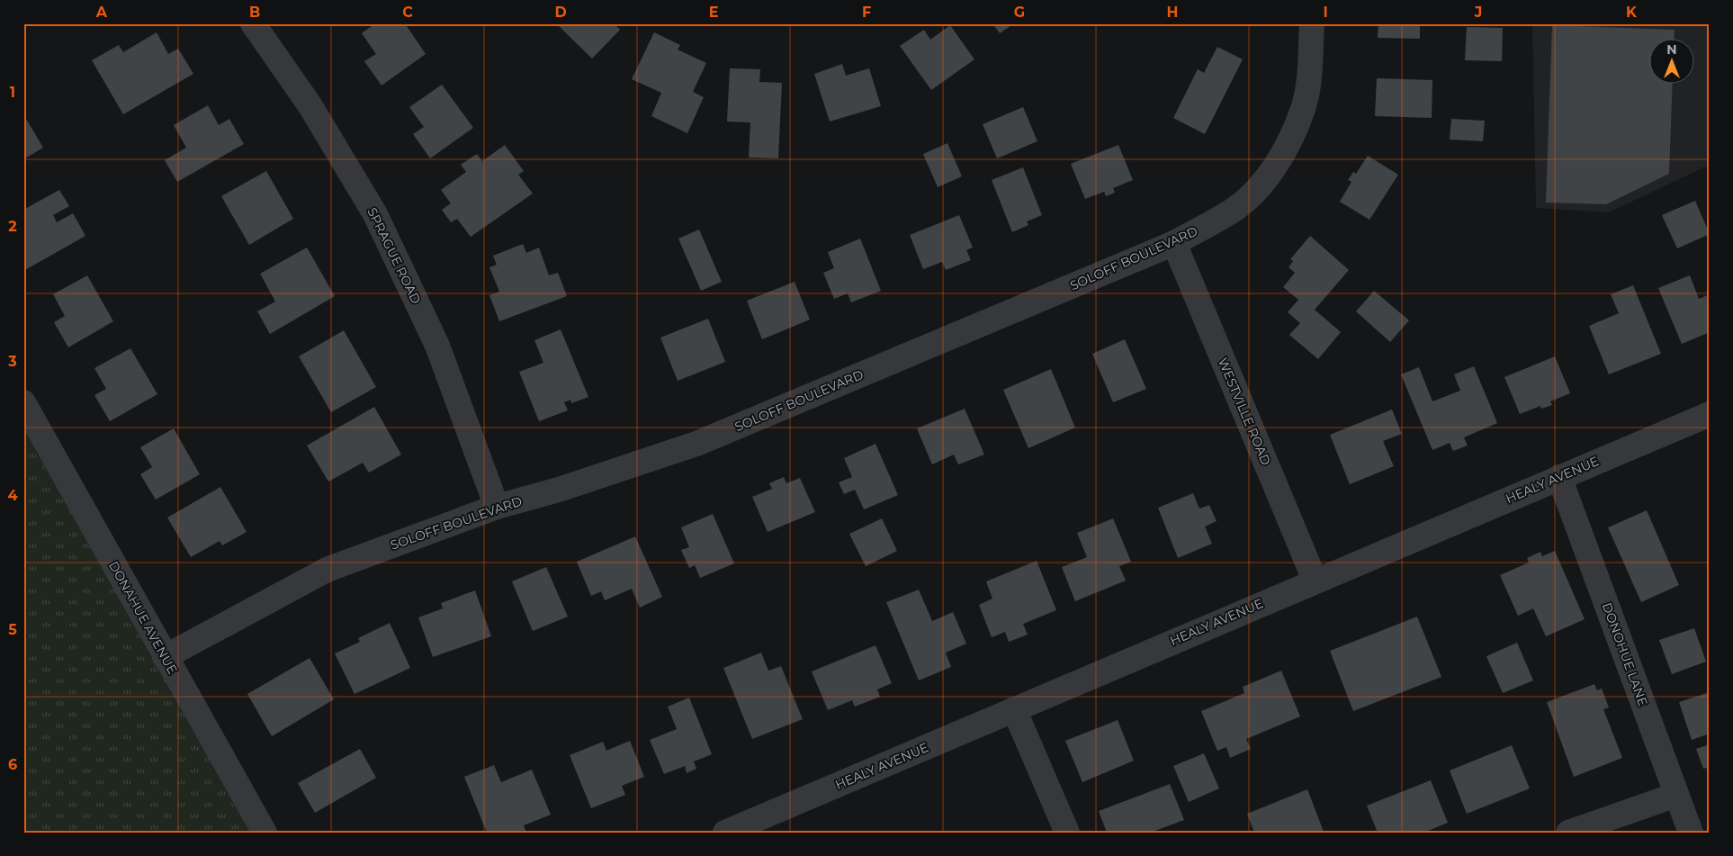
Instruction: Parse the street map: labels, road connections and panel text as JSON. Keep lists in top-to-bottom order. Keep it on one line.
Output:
{"streets":{"street":["SPRAGUE ROAD","SOLOFF BOULEVARD","WESTVILLE ROAD","HEALY AVENUE","DONAHUE AVENUE","DONOHUE LANE"]},"crossings":[["SPRAGUE ROAD","SOLOFF BOULEVARD"],["SOLOFF BOULEVARD","WESTVILLE ROAD"],["SOLOFF BOULEVARD","DONAHUE AVENUE"],["WESTVILLE ROAD","HEALY AVENUE"],["HEALY AVENUE","DONOHUE LANE"]],"north":"top","grid":{"columns":["A","B","C","D","E","F","G","H","I","J","K"],"rows":["1","2","3","4","5","6"]}}
